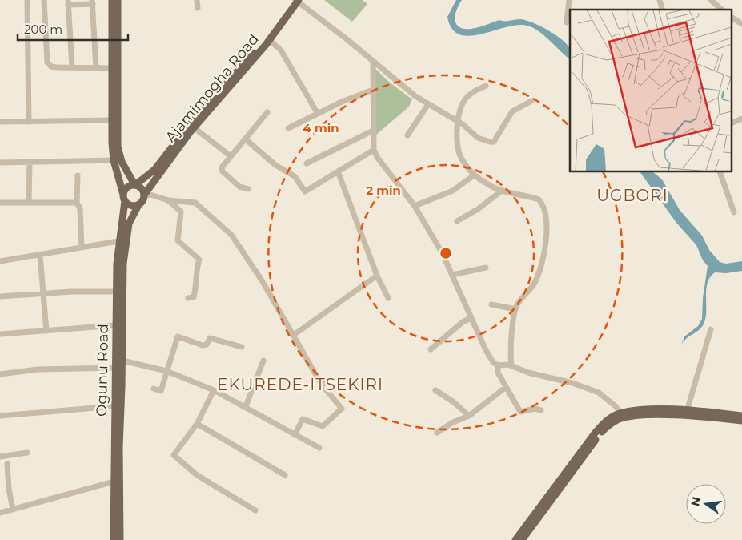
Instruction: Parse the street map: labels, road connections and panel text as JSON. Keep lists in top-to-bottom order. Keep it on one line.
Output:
{"streets":{"main road":["Ajamimogha Road","Ogunu Road"]},"crossings":[["Ajamimogha Road","Ogunu Road"]],"districts":["UGBORI","EKUREDE-ITSEKIRI"],"scale_bar":"200 m","north":"left","rings":["4 min","2 min"]}
